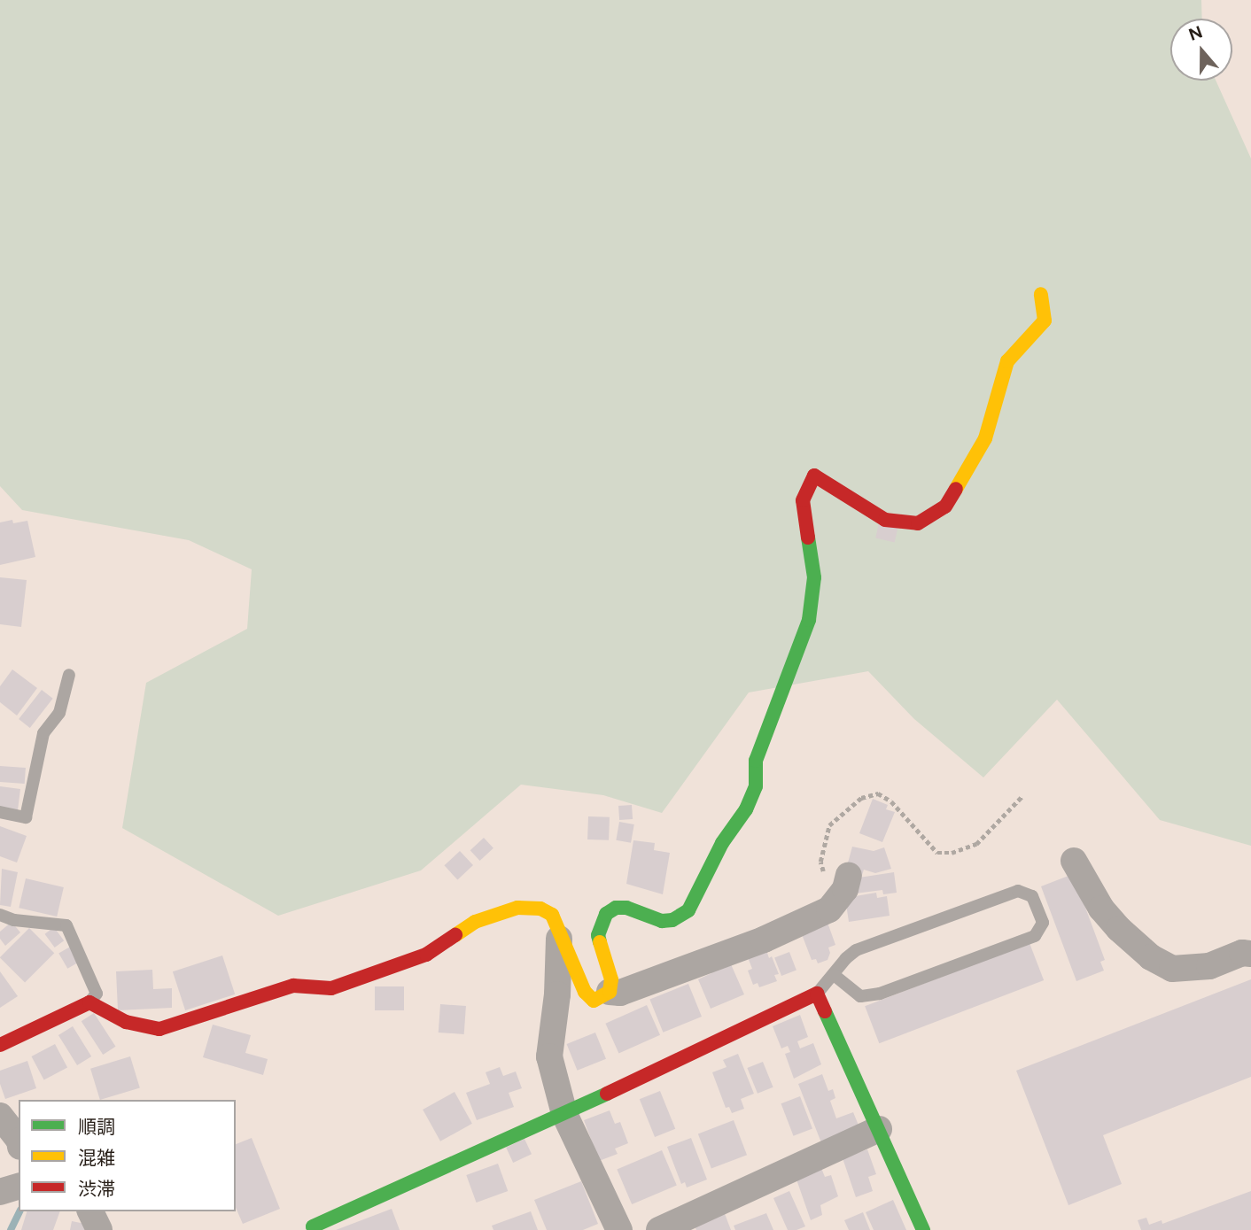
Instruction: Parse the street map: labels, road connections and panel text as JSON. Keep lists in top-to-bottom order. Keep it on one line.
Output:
{"legend":["順調","混雑","渋滞"],"north":"top"}
